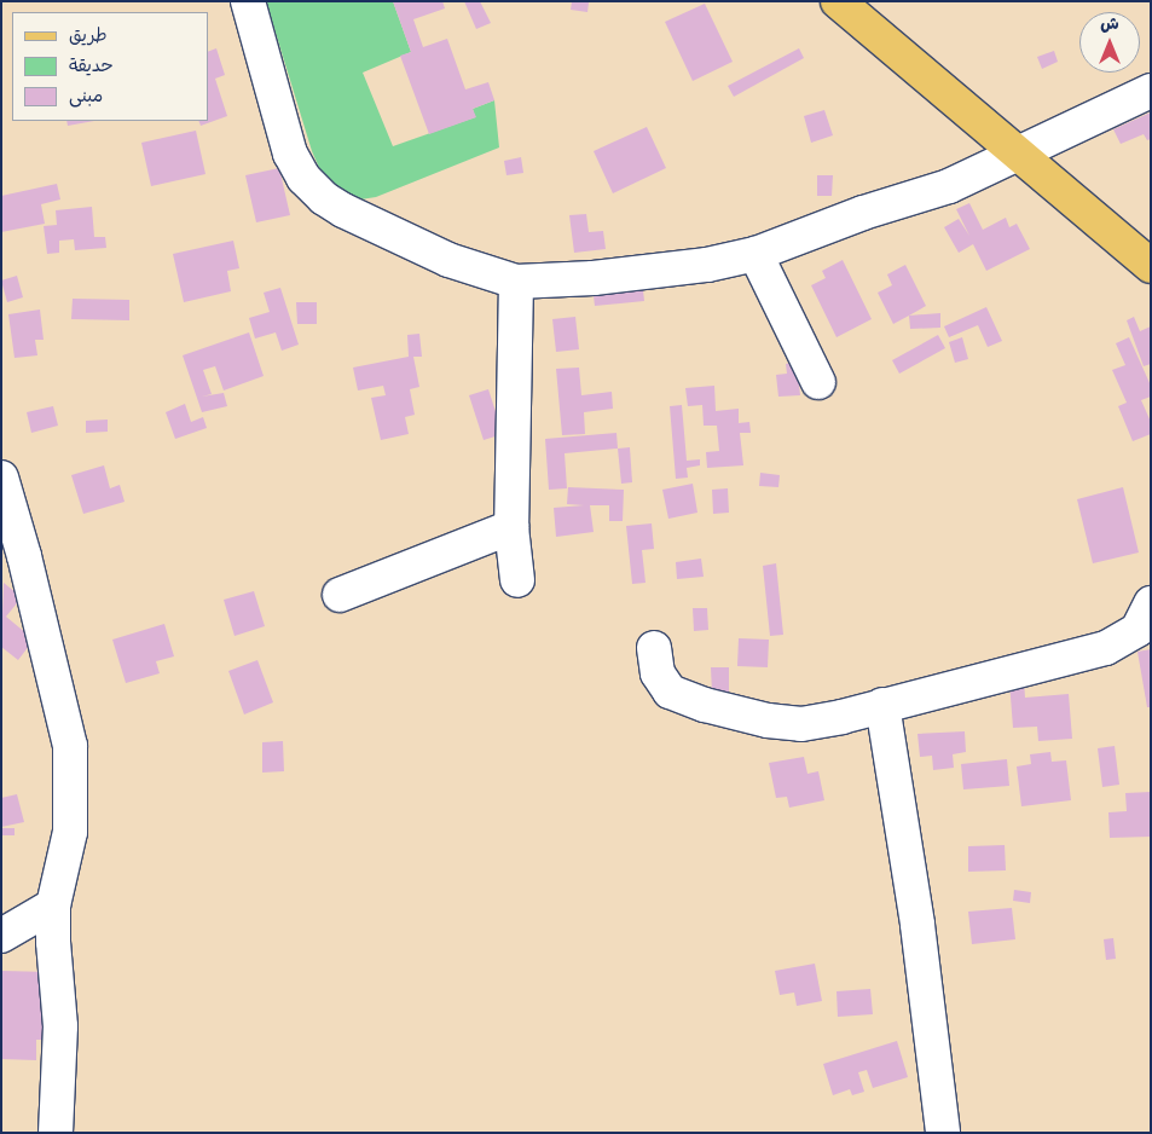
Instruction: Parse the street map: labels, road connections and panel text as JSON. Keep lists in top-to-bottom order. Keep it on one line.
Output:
{"legend":["طريق","حديقة","مبنى"],"north":"top"}
